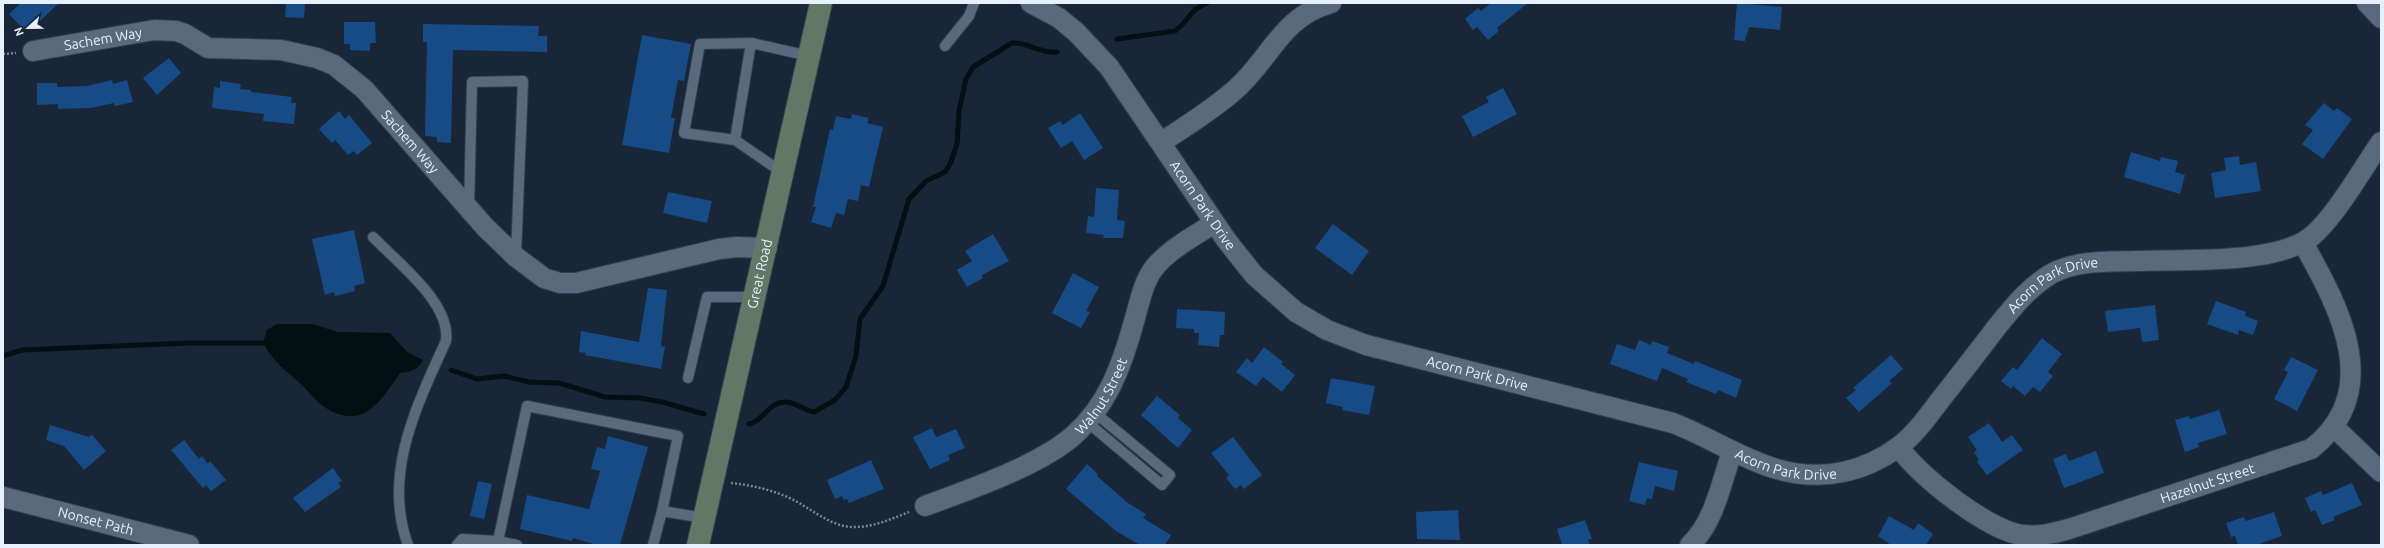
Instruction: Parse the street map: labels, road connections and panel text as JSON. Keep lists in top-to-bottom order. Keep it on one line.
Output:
{"streets":{"main road":["Great Road"],"street":["Sachem Way","Acorn Park Drive","Walnut Street","Hazelnut Street","Nonset Path"]},"crossings":[["Sachem Way","Great Road"],["Acorn Park Drive","Walnut Street"],["Acorn Park Drive","Hazelnut Street"]],"north":"left"}
